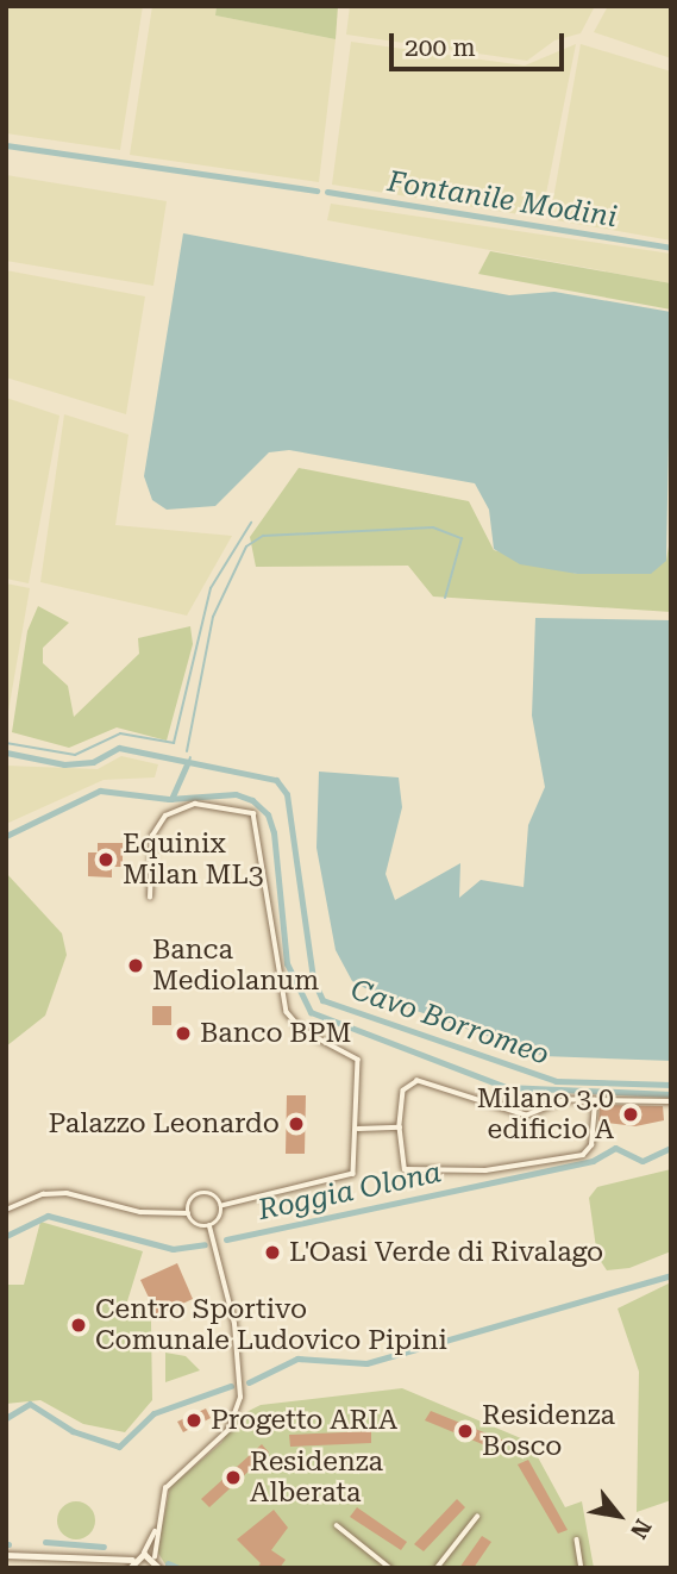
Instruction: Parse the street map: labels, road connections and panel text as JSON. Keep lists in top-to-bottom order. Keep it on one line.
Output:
{"water":["Fontanile Modini","Cavo Borromeo","Roggia Olona"],"places":["Equinix Milan ML3","Banca Mediolanum","Banco BPM","Milano 3.0 edificio A","Palazzo Leonardo","L'Oasi Verde di Rivalago","Centro Sportivo Comunale Ludovico Pipini","Progetto ARIA","Residenza Bosco","Residenza Alberata"],"scale_bar":"200 m","north":"bottom right"}
